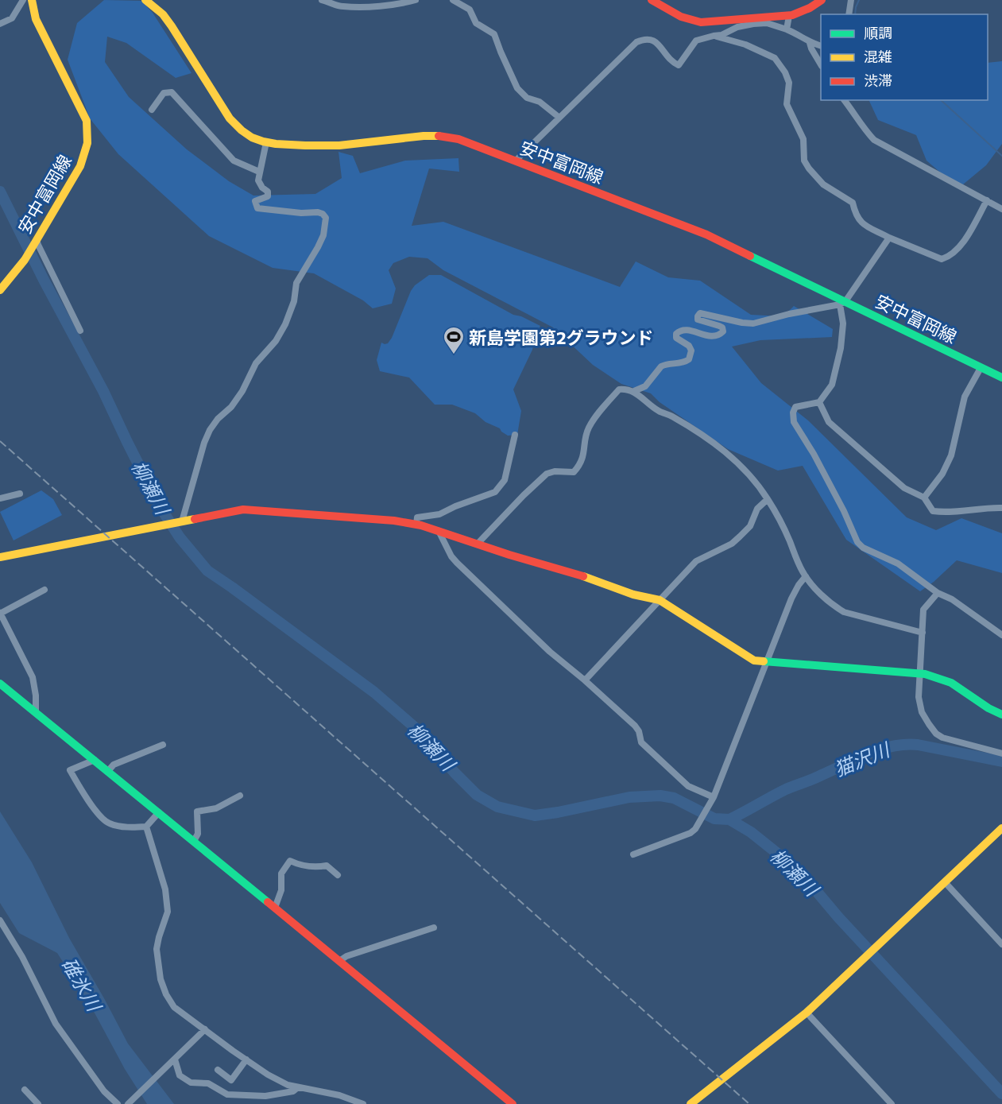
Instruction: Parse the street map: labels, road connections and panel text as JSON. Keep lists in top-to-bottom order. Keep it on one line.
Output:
{"streets":{"street":["安中富岡線"]},"water":["柳瀬川","猫沢川","碓氷川"],"places":{"sports":["新島学園第2グラウンド"]},"legend":["順調","混雑","渋滞"]}
